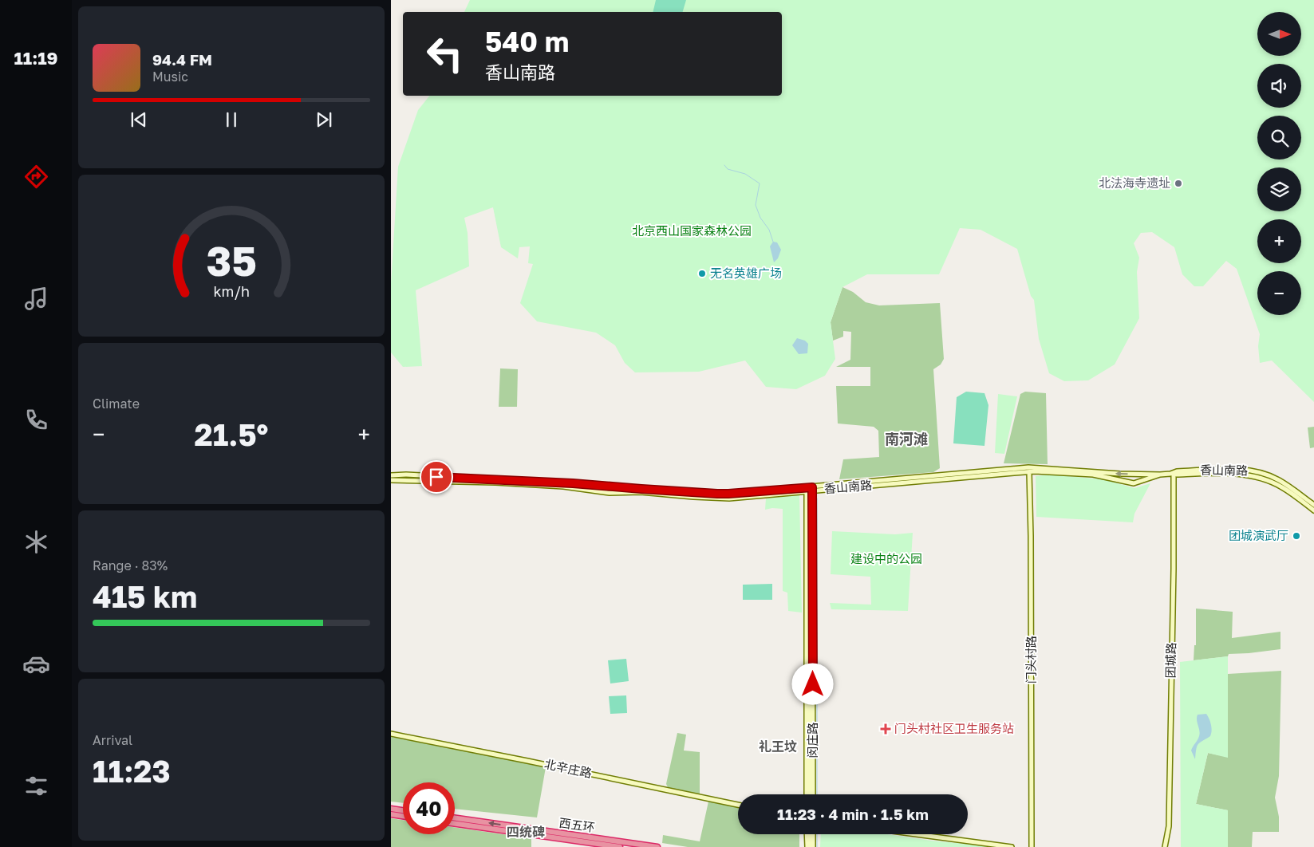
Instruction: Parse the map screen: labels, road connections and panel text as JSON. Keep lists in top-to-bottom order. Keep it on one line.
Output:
{"streets":{"highway":["西五环"],"street":["香山南路","门头村路","团城路","闵庄路","北辛庄路"]},"crossings":[["香山南路","门头村路"],["香山南路","团城路"],["香山南路","闵庄路"]],"districts":["南河滩","礼王坟","四统碑"],"parks":["北京西山国家森林公园","建设中的公园"],"places":{"other":["北法海寺遗址","无名英雄广场","团城演武厅"],"health":["门头村社区卫生服务站"]},"north":"right","page":{"tabs":"11:19","map_buttons":["+","−"],"turn":["540 m","香山南路"],"song":["94.4 FM","Music"],"tile":["Climate",["Range · 83%","415 km"],["Arrival","11:23"]],"heat":["−","21.5°","+"],"limit":"40","trip":"11:23 · 4 min · 1.5 km","gauge":["35","km/h"]}}
